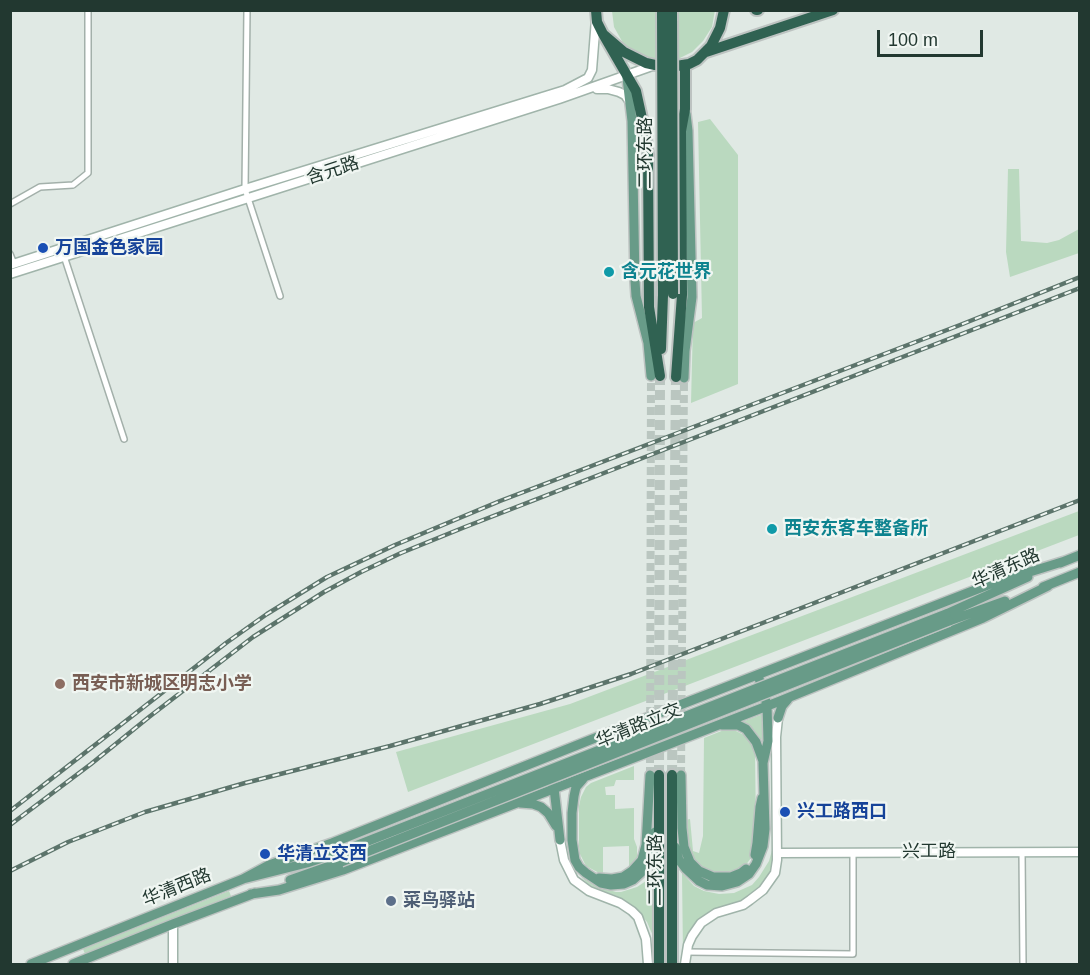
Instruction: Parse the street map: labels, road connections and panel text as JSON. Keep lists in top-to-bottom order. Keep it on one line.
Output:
{"streets":{"highway":["二环东路"],"main road":["含元路","华清东路","华清路立交","兴工路","华清西路"]},"crossings":[["华清东路","华清路立交"],["华清路立交","华清西路"]],"places":["万国金色家园","含元花世界","西安东客车整备所","西安市新城区明志小学","兴工路西口","华清立交西","菜鸟驿站"],"scale_bar":"100 m"}
